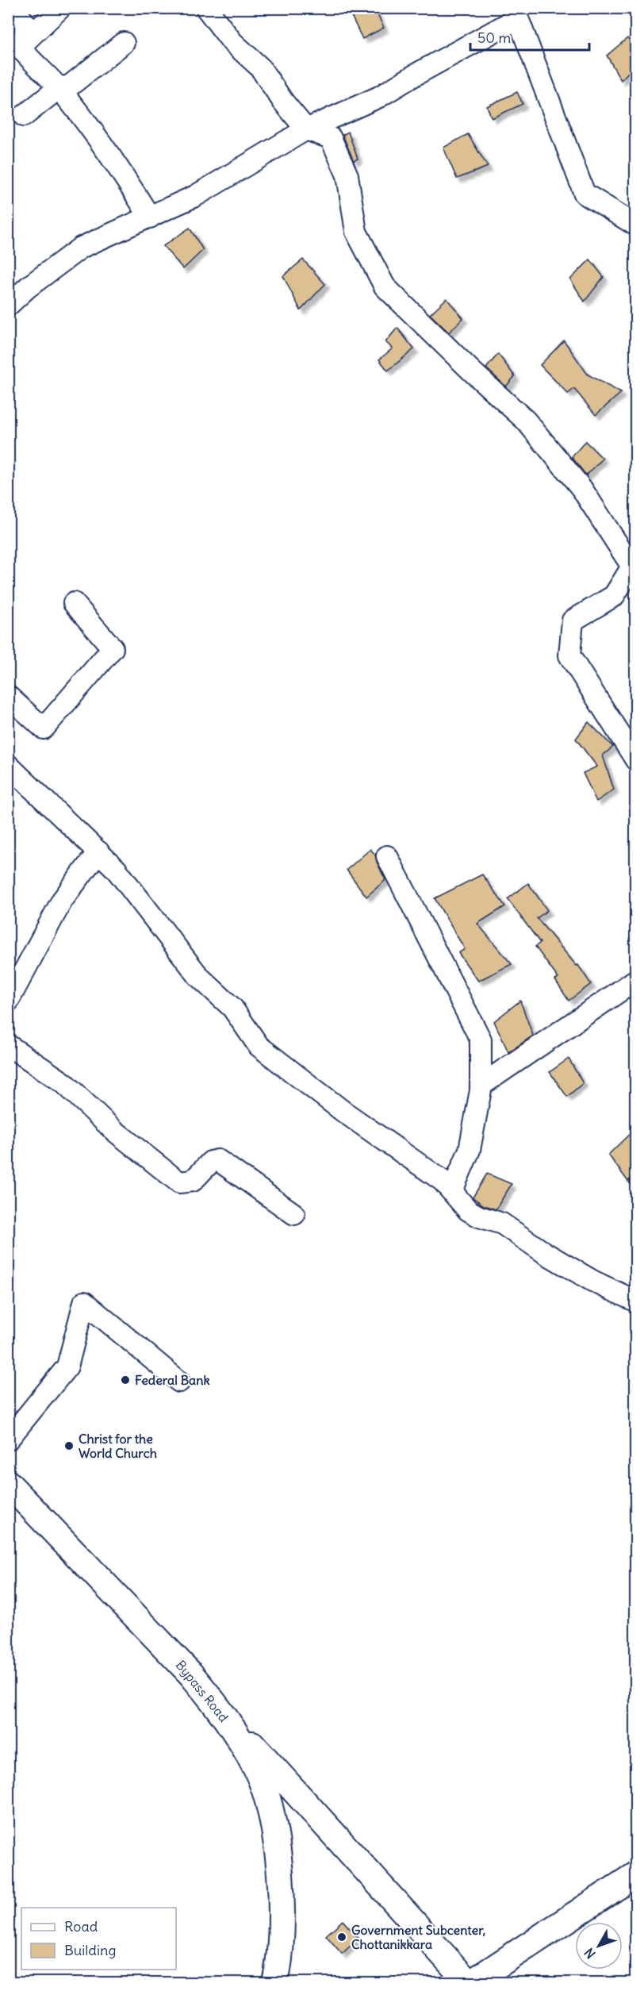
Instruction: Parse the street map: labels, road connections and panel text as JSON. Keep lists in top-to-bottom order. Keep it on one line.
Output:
{"streets":{"main road":["Bypass Road"]},"places":["Federal Bank","Christ for the World Church","Government Subcenter, Chottanikkara"],"legend":["Road","Building"],"scale_bar":"50 m","north":"bottom left"}
